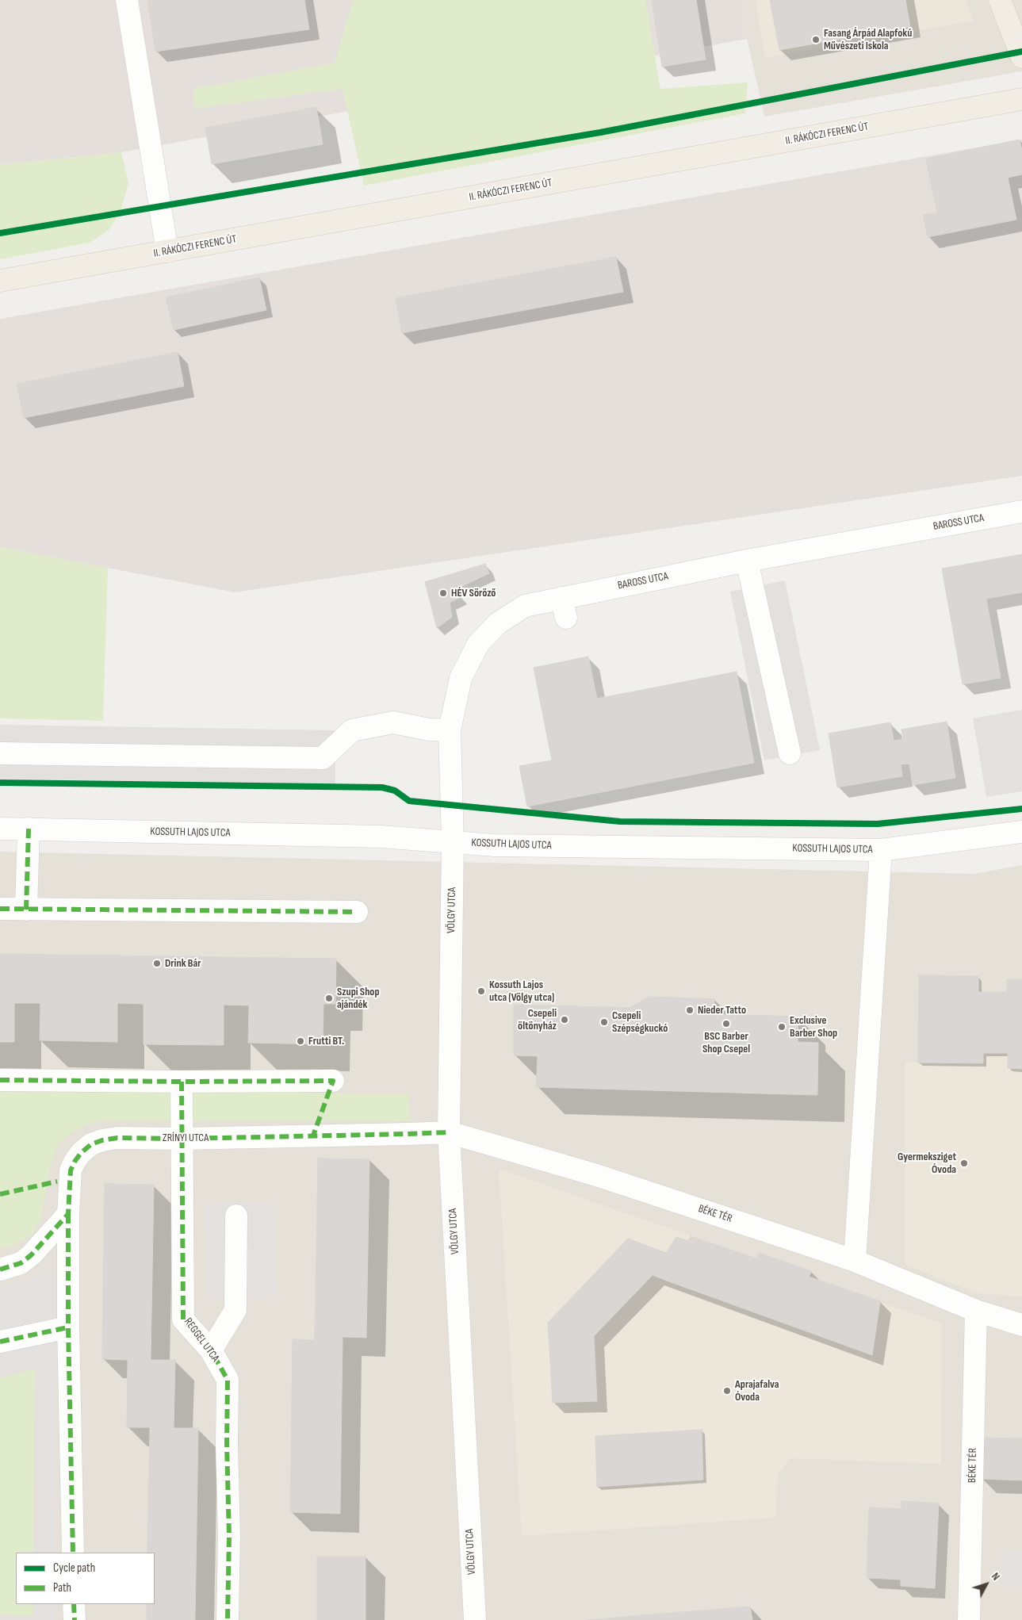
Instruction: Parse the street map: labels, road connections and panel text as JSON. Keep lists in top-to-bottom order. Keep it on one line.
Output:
{"streets":{"main road":["II. RÁKÓCZI FERENC ÚT"],"street":["BAROSS UTCA","KOSSUTH LAJOS UTCA","VÖLGY UTCA","ZRÍNYI UTCA","BÉKE TÉR","REGGEL UTCA"]},"crossings":[["BAROSS UTCA","KOSSUTH LAJOS UTCA"],["BAROSS UTCA","VÖLGY UTCA"],["KOSSUTH LAJOS UTCA","VÖLGY UTCA"],["VÖLGY UTCA","ZRÍNYI UTCA"],["VÖLGY UTCA","BÉKE TÉR"],["ZRÍNYI UTCA","BÉKE TÉR"],["ZRÍNYI UTCA","REGGEL UTCA"]],"places":["Fasang Árpád Alapfokú Művészeti Iskola","HÉV Söröző","Drink Bár","Kossuth Lajos utca (Völgy utca)","Szupi Shop ajándék","Nieder Tatto","Csepeli öltönyház","Csepeli Szépségkuckó","BSC Barber Shop Csepel","Exclusive Barber Shop","Frutti BT.","Gyermeksziget Óvoda","Aprajafalva Óvoda"],"legend":["Cycle path","Path"],"north":"top right"}
